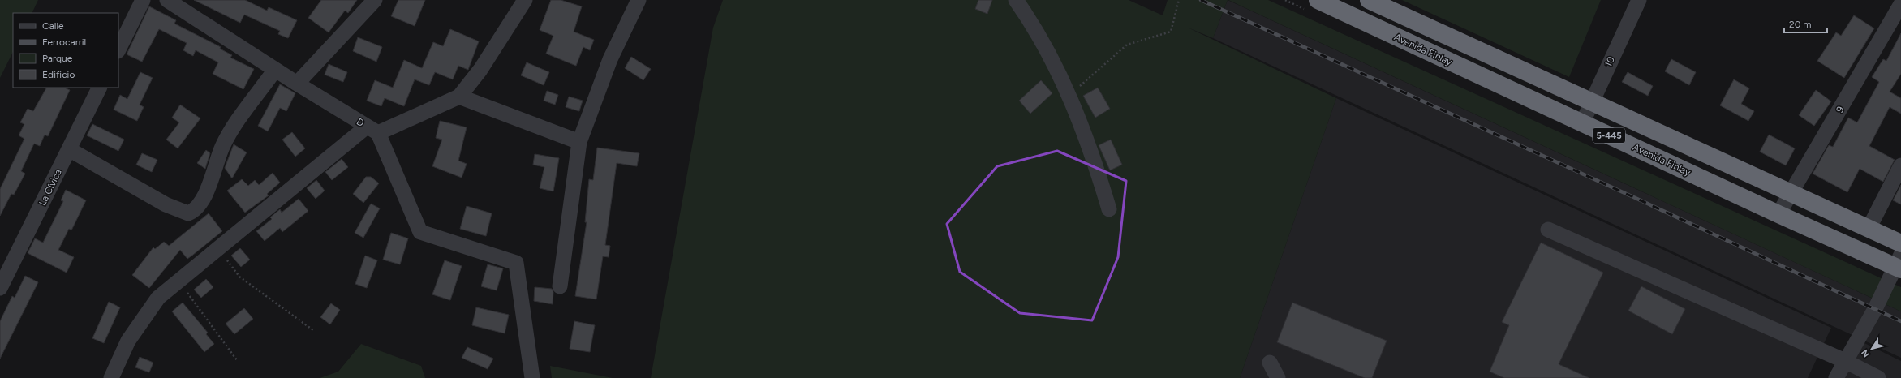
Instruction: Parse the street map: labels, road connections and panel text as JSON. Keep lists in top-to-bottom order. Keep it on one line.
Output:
{"streets":{"highway":["Avenida Finlay","5-445"],"street":["10","9","D","La Cívica"]},"crossings":[["Avenida Finlay","10"],["Avenida Finlay","9"],["10","5-445"],["9","5-445"]],"legend":["Calle","Ferrocarril","Parque","Edificio"],"scale_bar":"20 m","north":"bottom left"}
